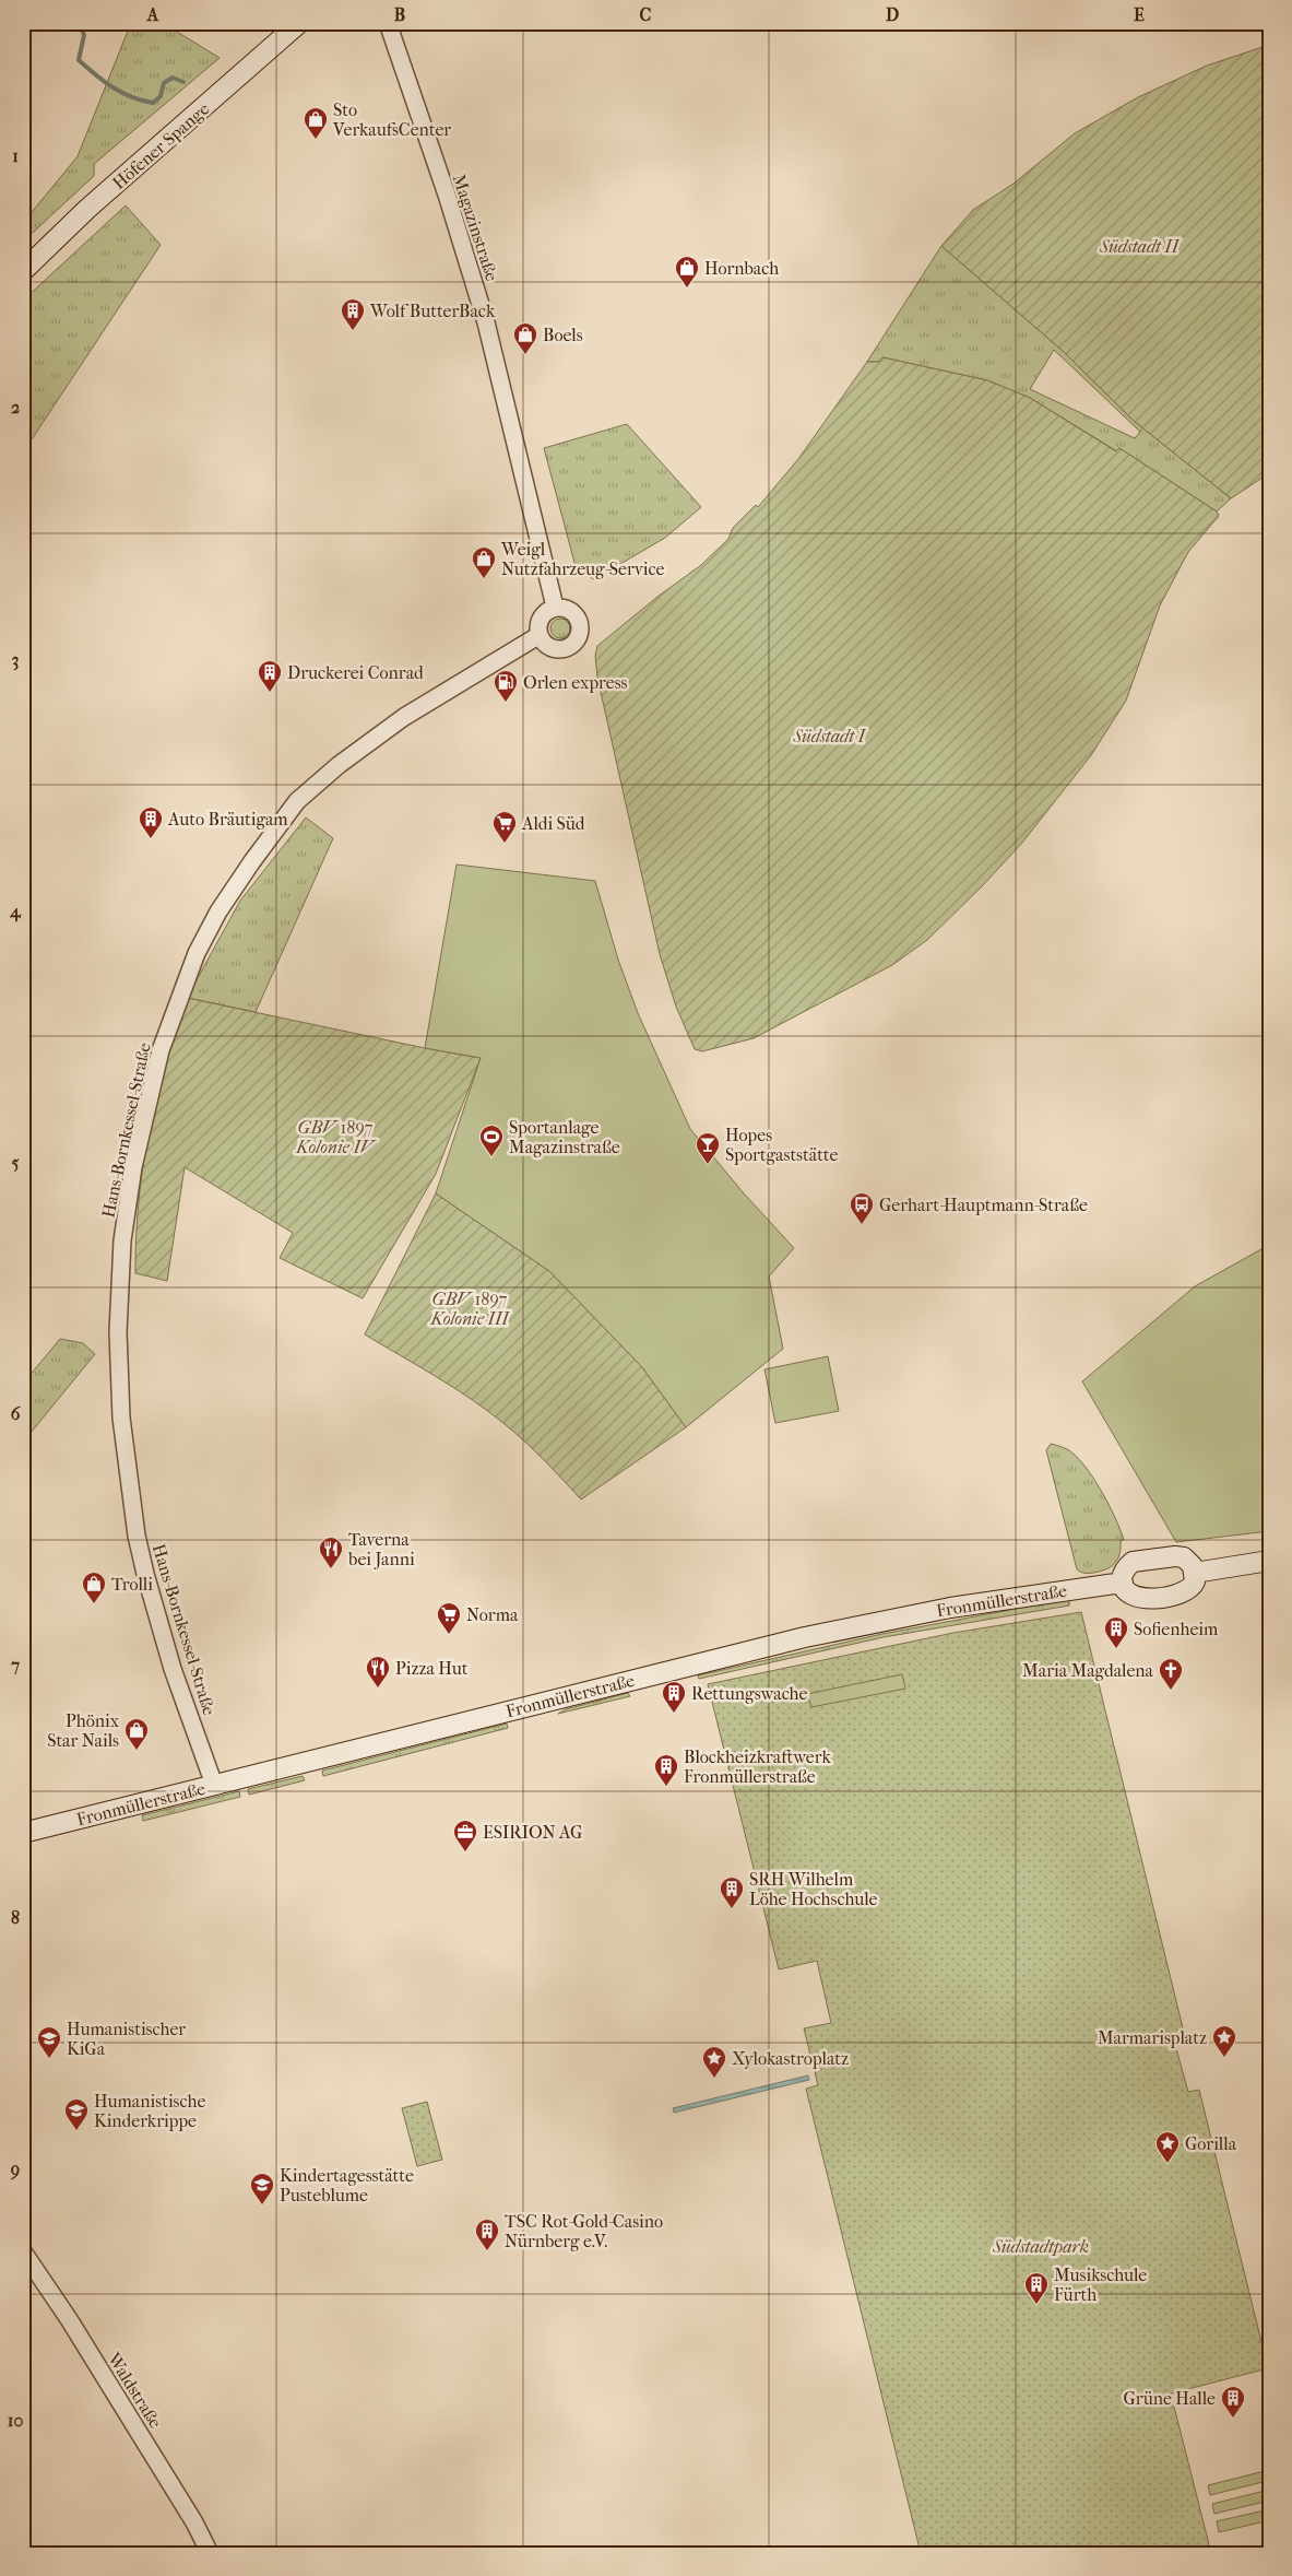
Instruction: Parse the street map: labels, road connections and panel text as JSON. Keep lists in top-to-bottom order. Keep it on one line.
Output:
{"streets":{"main road":["Höfener Spange","Fronmüllerstraße"],"street":["Magazinstraße","Hans-Bornkessel-Straße","Waldstraße"]},"crossings":[["Magazinstraße","Hans-Bornkessel-Straße"],["Hans-Bornkessel-Straße","Fronmüllerstraße"]],"parks":["Südstadt II","Südstadt I","GBV 1897 Kolonie IV","GBV 1897 Kolonie III","Südstadtpark"],"places":{"shop":["Sto VerkaufsCenter","Hornbach","Boels","Weigl Nutzfahrzeug-Service","Trolli","Phönix Star Nails"],"building":["Wolf ButterBack","Druckerei Conrad","Auto Bräutigam","Sofienheim","Rettungswache","Blockheizkraftwerk Fronmüllerstraße","SRH Wilhelm Löhe Hochschule","TSC Rot-Gold-Casino Nürnberg e.V.","Musikschule Fürth","Grüne Halle"],"fuel station":["Orlen express"],"supermarket":["Aldi Süd","Norma"],"sports":["Sportanlage Magazinstraße"],"bar":["Hopes Sportgaststätte"],"bus stop":["Gerhart-Hauptmann-Straße"],"restaurant":["Taverna bei Janni","Pizza Hut"],"church":["Maria Magdalena"],"office":["ESIRION AG"],"place":["Marmarisplatz","Xylokastroplatz","Gorilla"],"school or university":["Humanistischer KiGa","Humanistische Kinderkrippe","Kindertagesstätte Pusteblume"]},"grid":{"columns":["A","B","C","D","E"],"rows":["1","2","3","4","5","6","7","8","9","10"]}}
